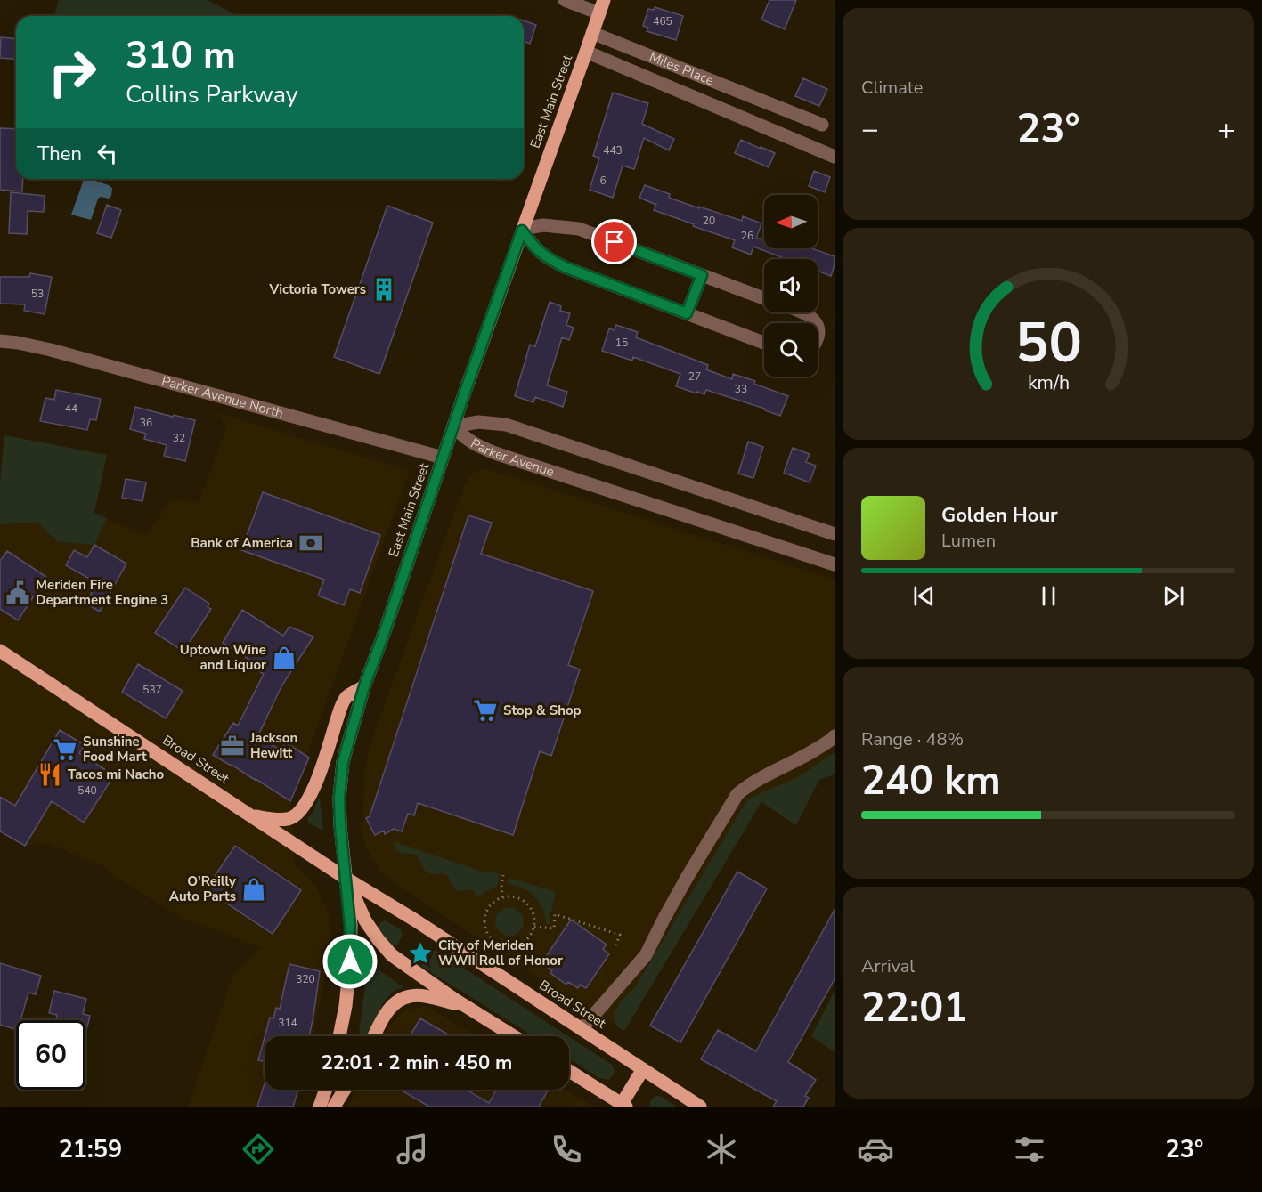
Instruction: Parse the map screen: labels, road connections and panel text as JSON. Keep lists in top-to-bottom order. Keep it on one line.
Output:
{"streets":{"main road":["East Main Street","Broad Street"],"street":["Miles Place","Parker Avenue North","Parker Avenue"]},"crossings":[["Miles Place","East Main Street"],["East Main Street","Parker Avenue North"],["East Main Street","Parker Avenue"],["East Main Street","Broad Street"]],"places":{"building":["Victoria Towers"],"bank":["Bank of America"],"public building":["Meriden Fire Department Engine 3"],"shop":["Uptown Wine and Liquor","O'Reilly Auto Parts"],"supermarket":["Stop & Shop","Sunshine Food Mart"],"office":["Jackson Hewitt"],"restaurant":["Tacos mi Nacho"],"place":["City of Meriden WWII Roll of Honor"]},"house_numbers":["465","443","6","20","26","53","15","27","33","44","36","32","537","540","320","314"],"north":"left","page":{"tile":["Climate",["Range · 48%","240 km"],["Arrival","22:01"]],"turn":["310 m","Collins Parkway"],"heat":["−","23°","+"],"then":"Then","song":["Golden Hour","Lumen"],"limit":"60","trip":"22:01 · 2 min · 450 m","tabs":["21:59","23°"],"gauge":["50","km/h"]}}
